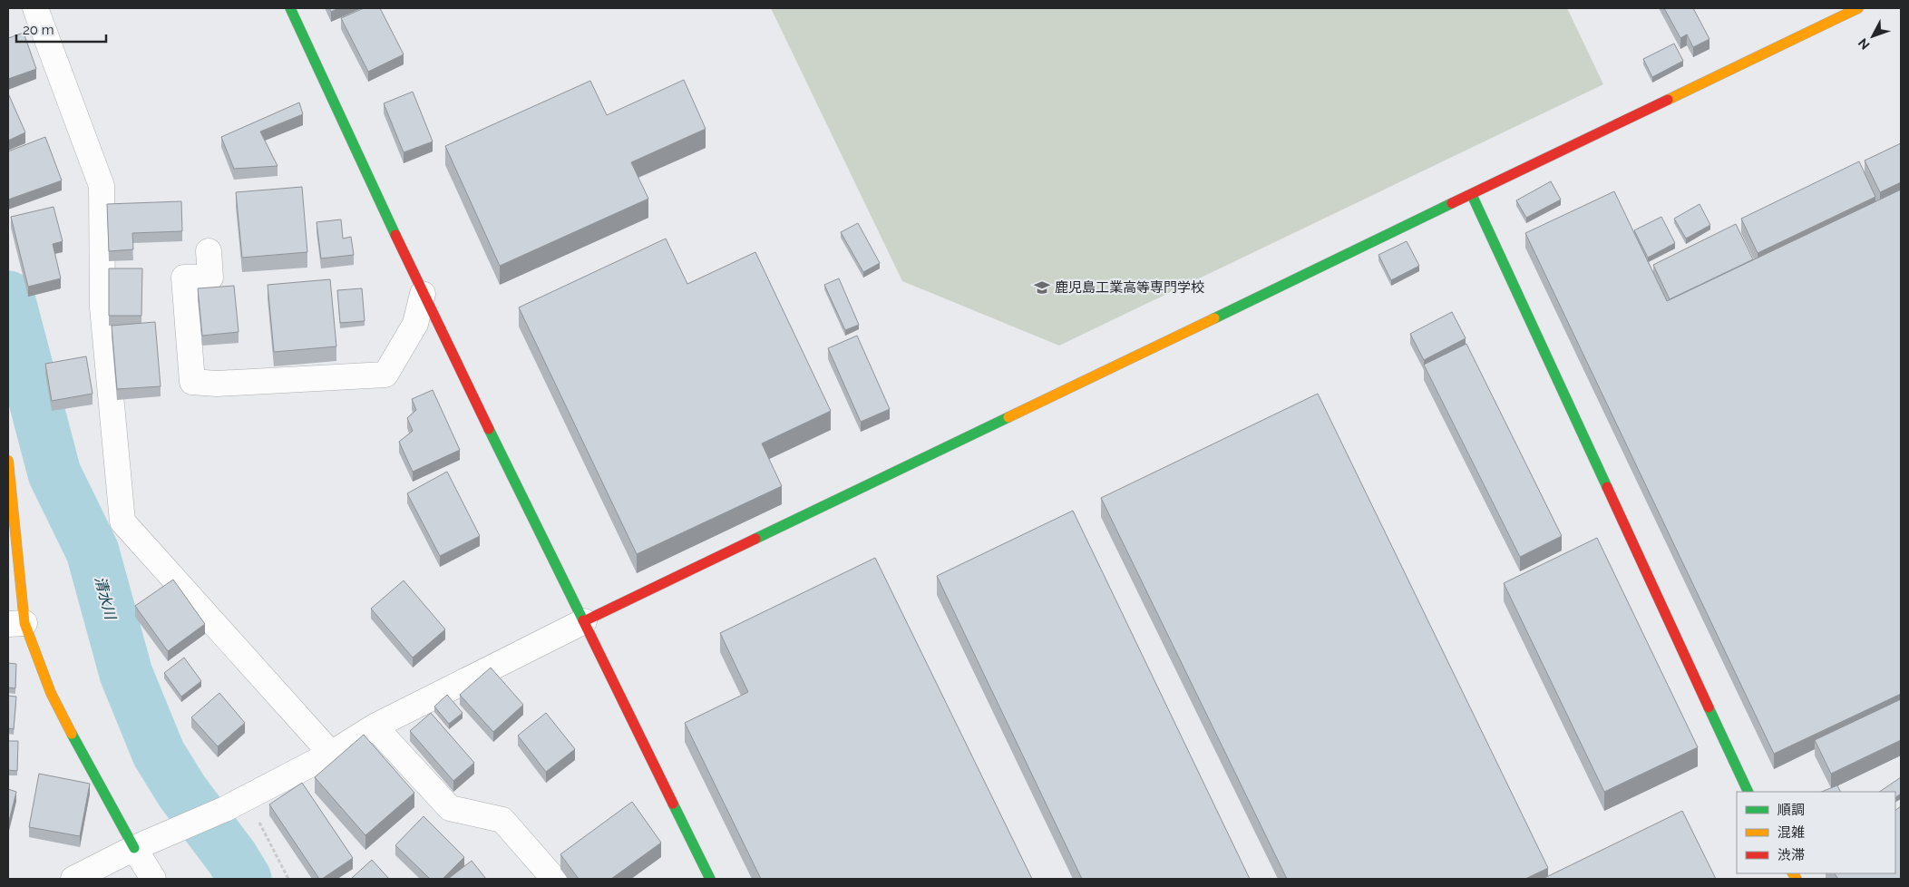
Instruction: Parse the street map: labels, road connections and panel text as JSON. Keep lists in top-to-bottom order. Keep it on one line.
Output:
{"water":["清水川"],"places":{"school or university":["鹿児島工業高等専門学校"]},"legend":["順調","混雑","渋滞"],"scale_bar":"20 m","north":"bottom left"}
